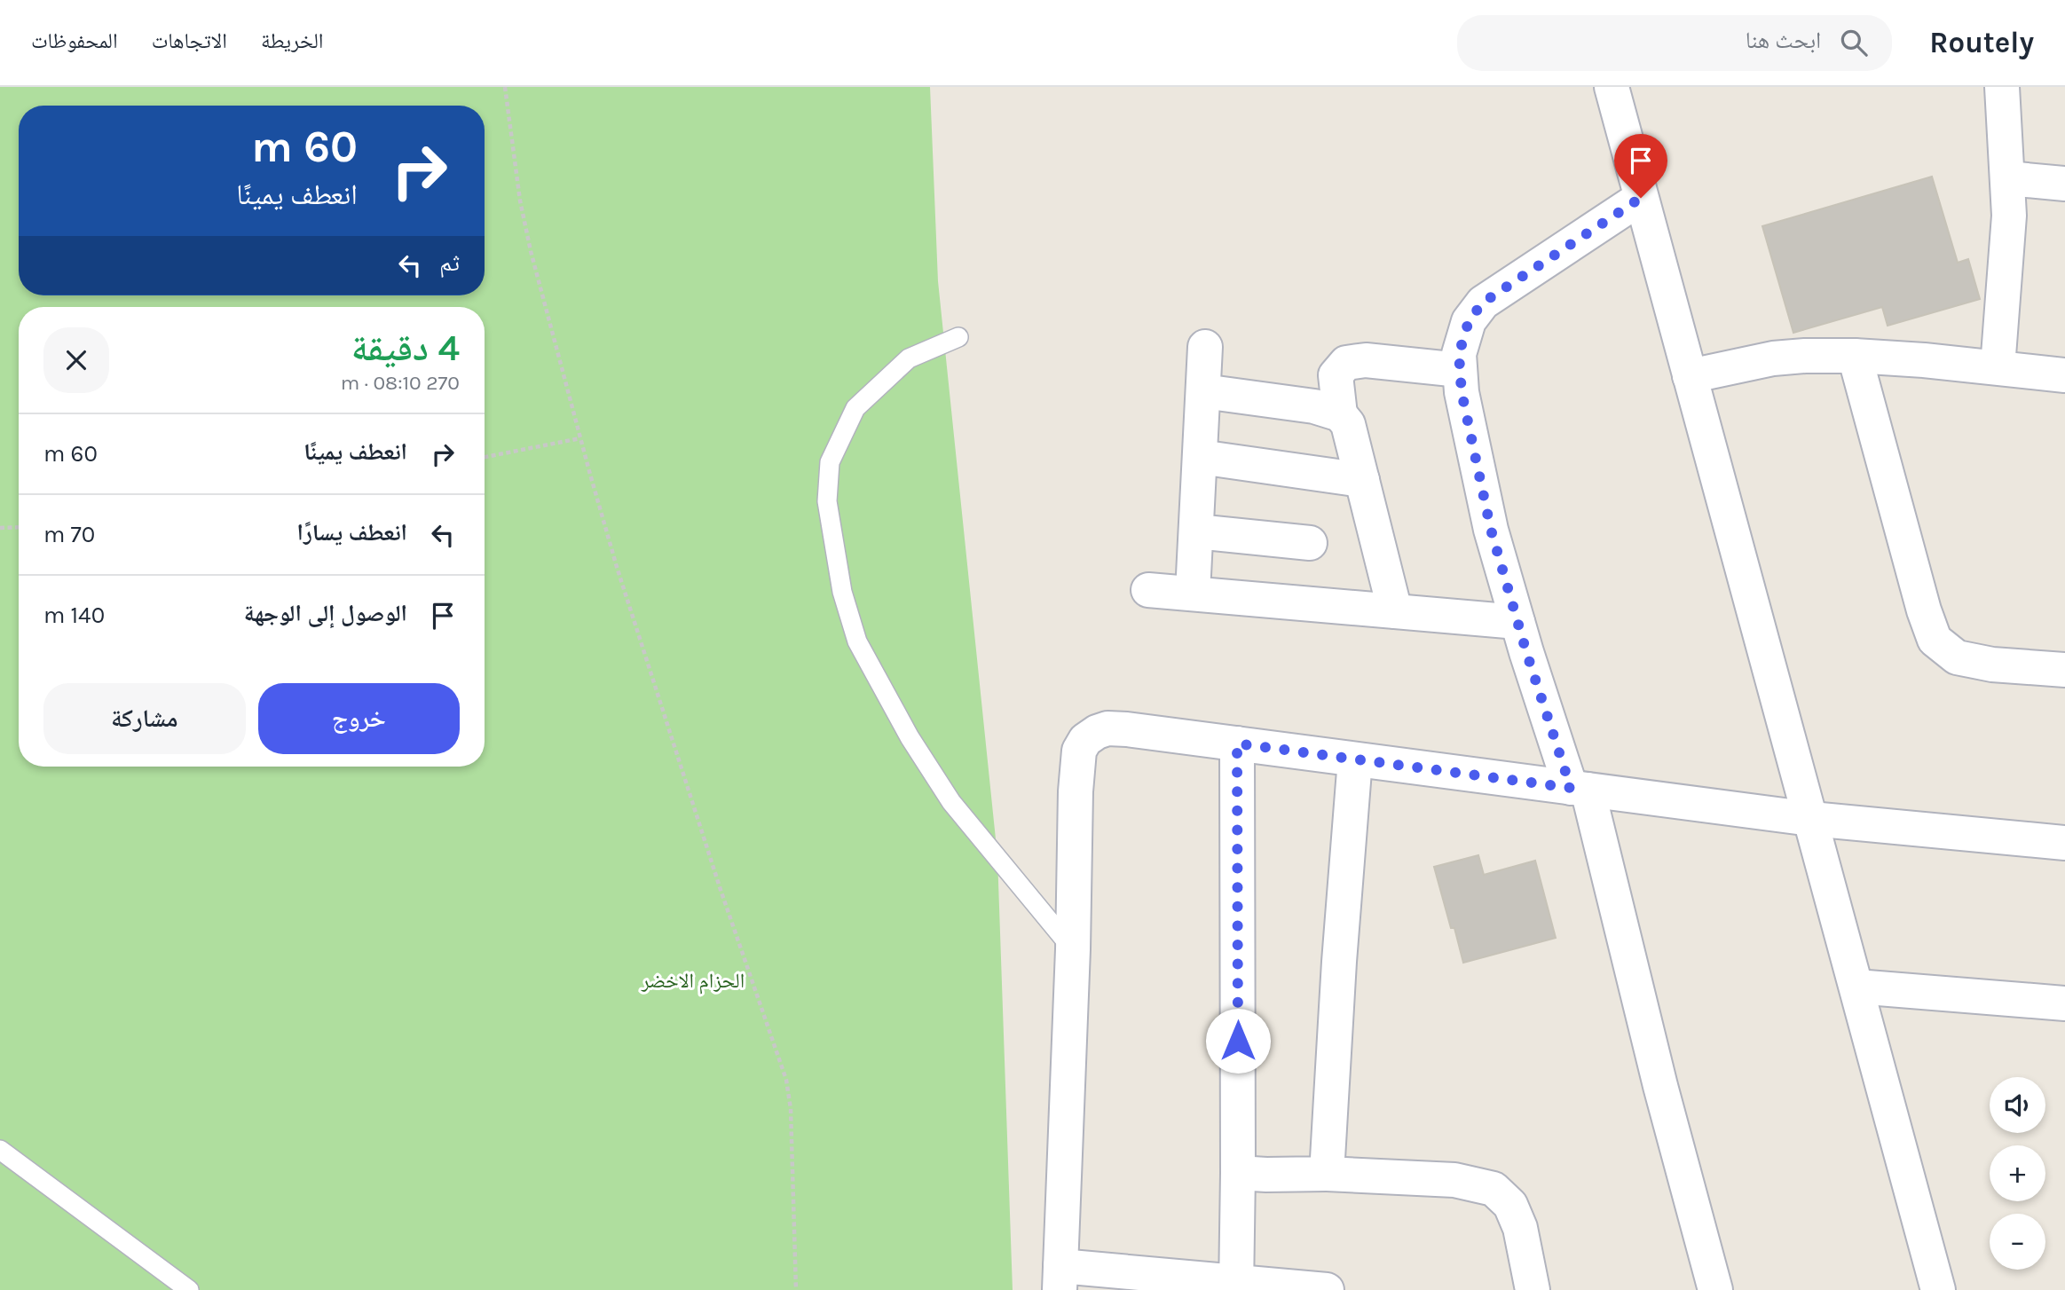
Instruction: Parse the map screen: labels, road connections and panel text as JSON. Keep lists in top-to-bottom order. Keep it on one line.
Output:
{"parks":["الحزام الاخضر"],"page":{"header":"Routely","search":"ابحث هنا","nav":["الخريطة","الاتجاهات","المحفوظات"],"turn":["60 m","انعطف يمينًا"],"then":"ثم","heading":["4 دقيقة","270 m · 08:10"],"list":[{"name":"انعطف يمينًا","value":"60 m"},{"name":"انعطف يسارًا","value":"70 m"},{"name":"الوصول إلى الوجهة","value":"140 m"}],"buttons":["خروج","مشاركة"],"map_buttons":["+","−"]}}
